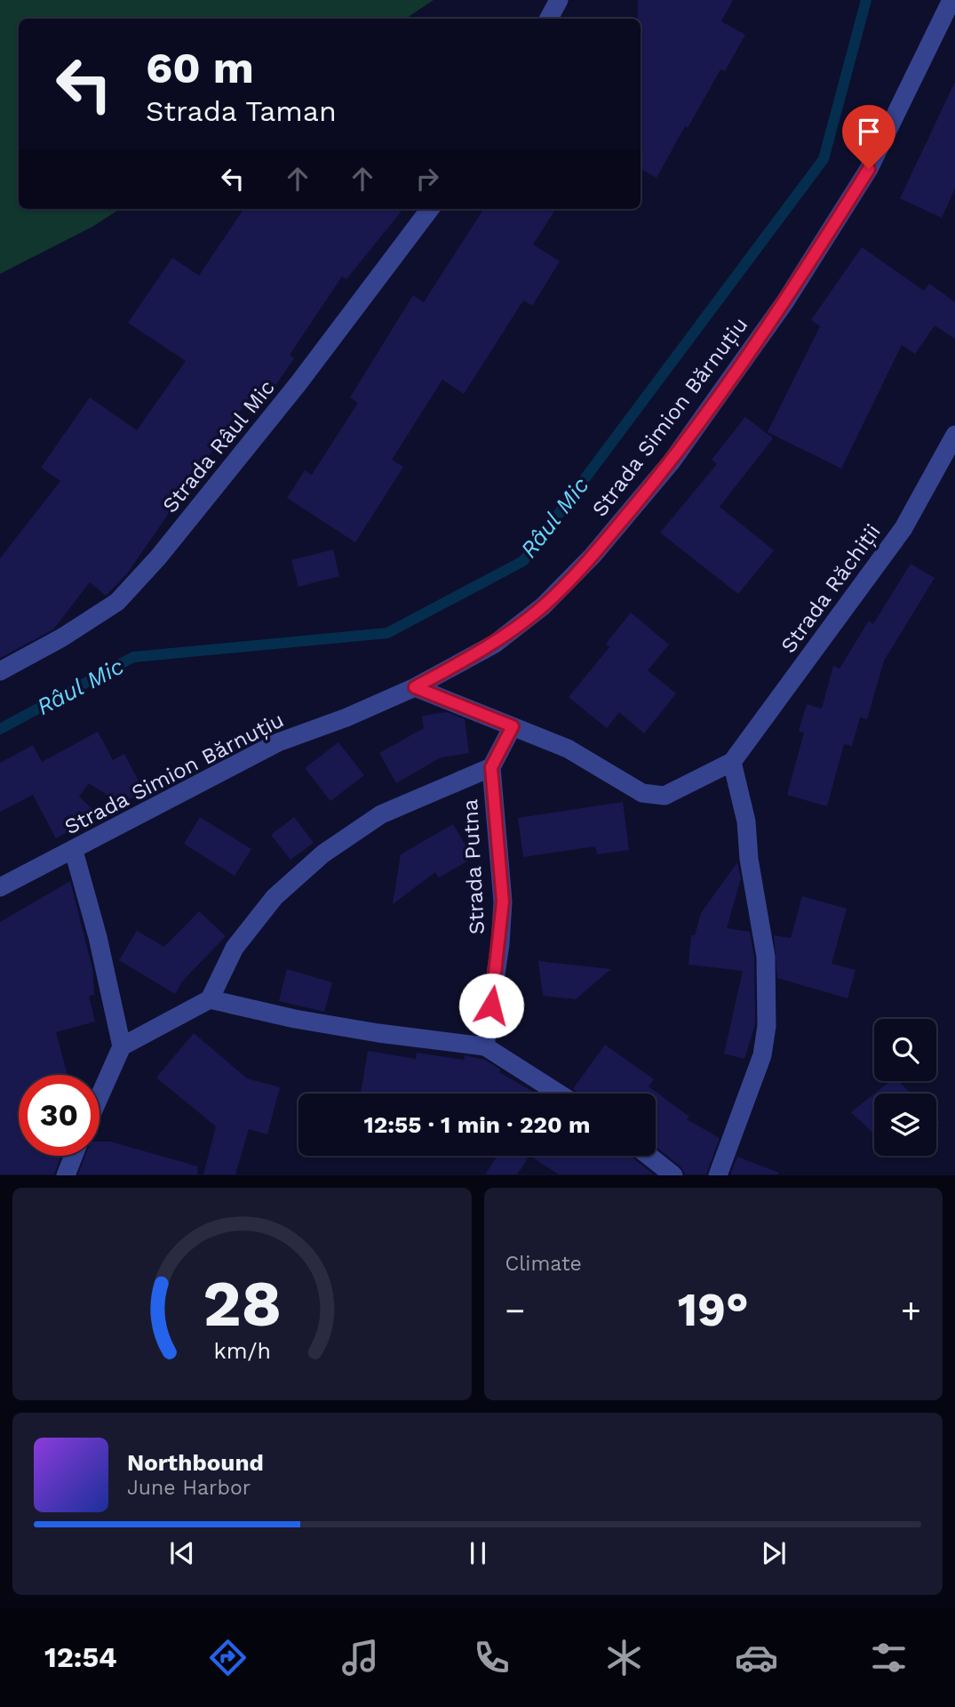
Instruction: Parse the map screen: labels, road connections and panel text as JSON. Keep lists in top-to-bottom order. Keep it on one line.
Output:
{"streets":{"street":["Strada Simion Bărnuțiu","Strada Râul Mic","Strada Răchiții","Strada Putna"]},"water":["Râul Mic"],"page":{"turn":["60 m","Strada Taman"],"limit":"30","trip":"12:55 · 1 min · 220 m","tile":"Climate","heat":["−","19°","+"],"song":["Northbound","June Harbor"],"tabs":"12:54","gauge":["28","km/h"]}}
